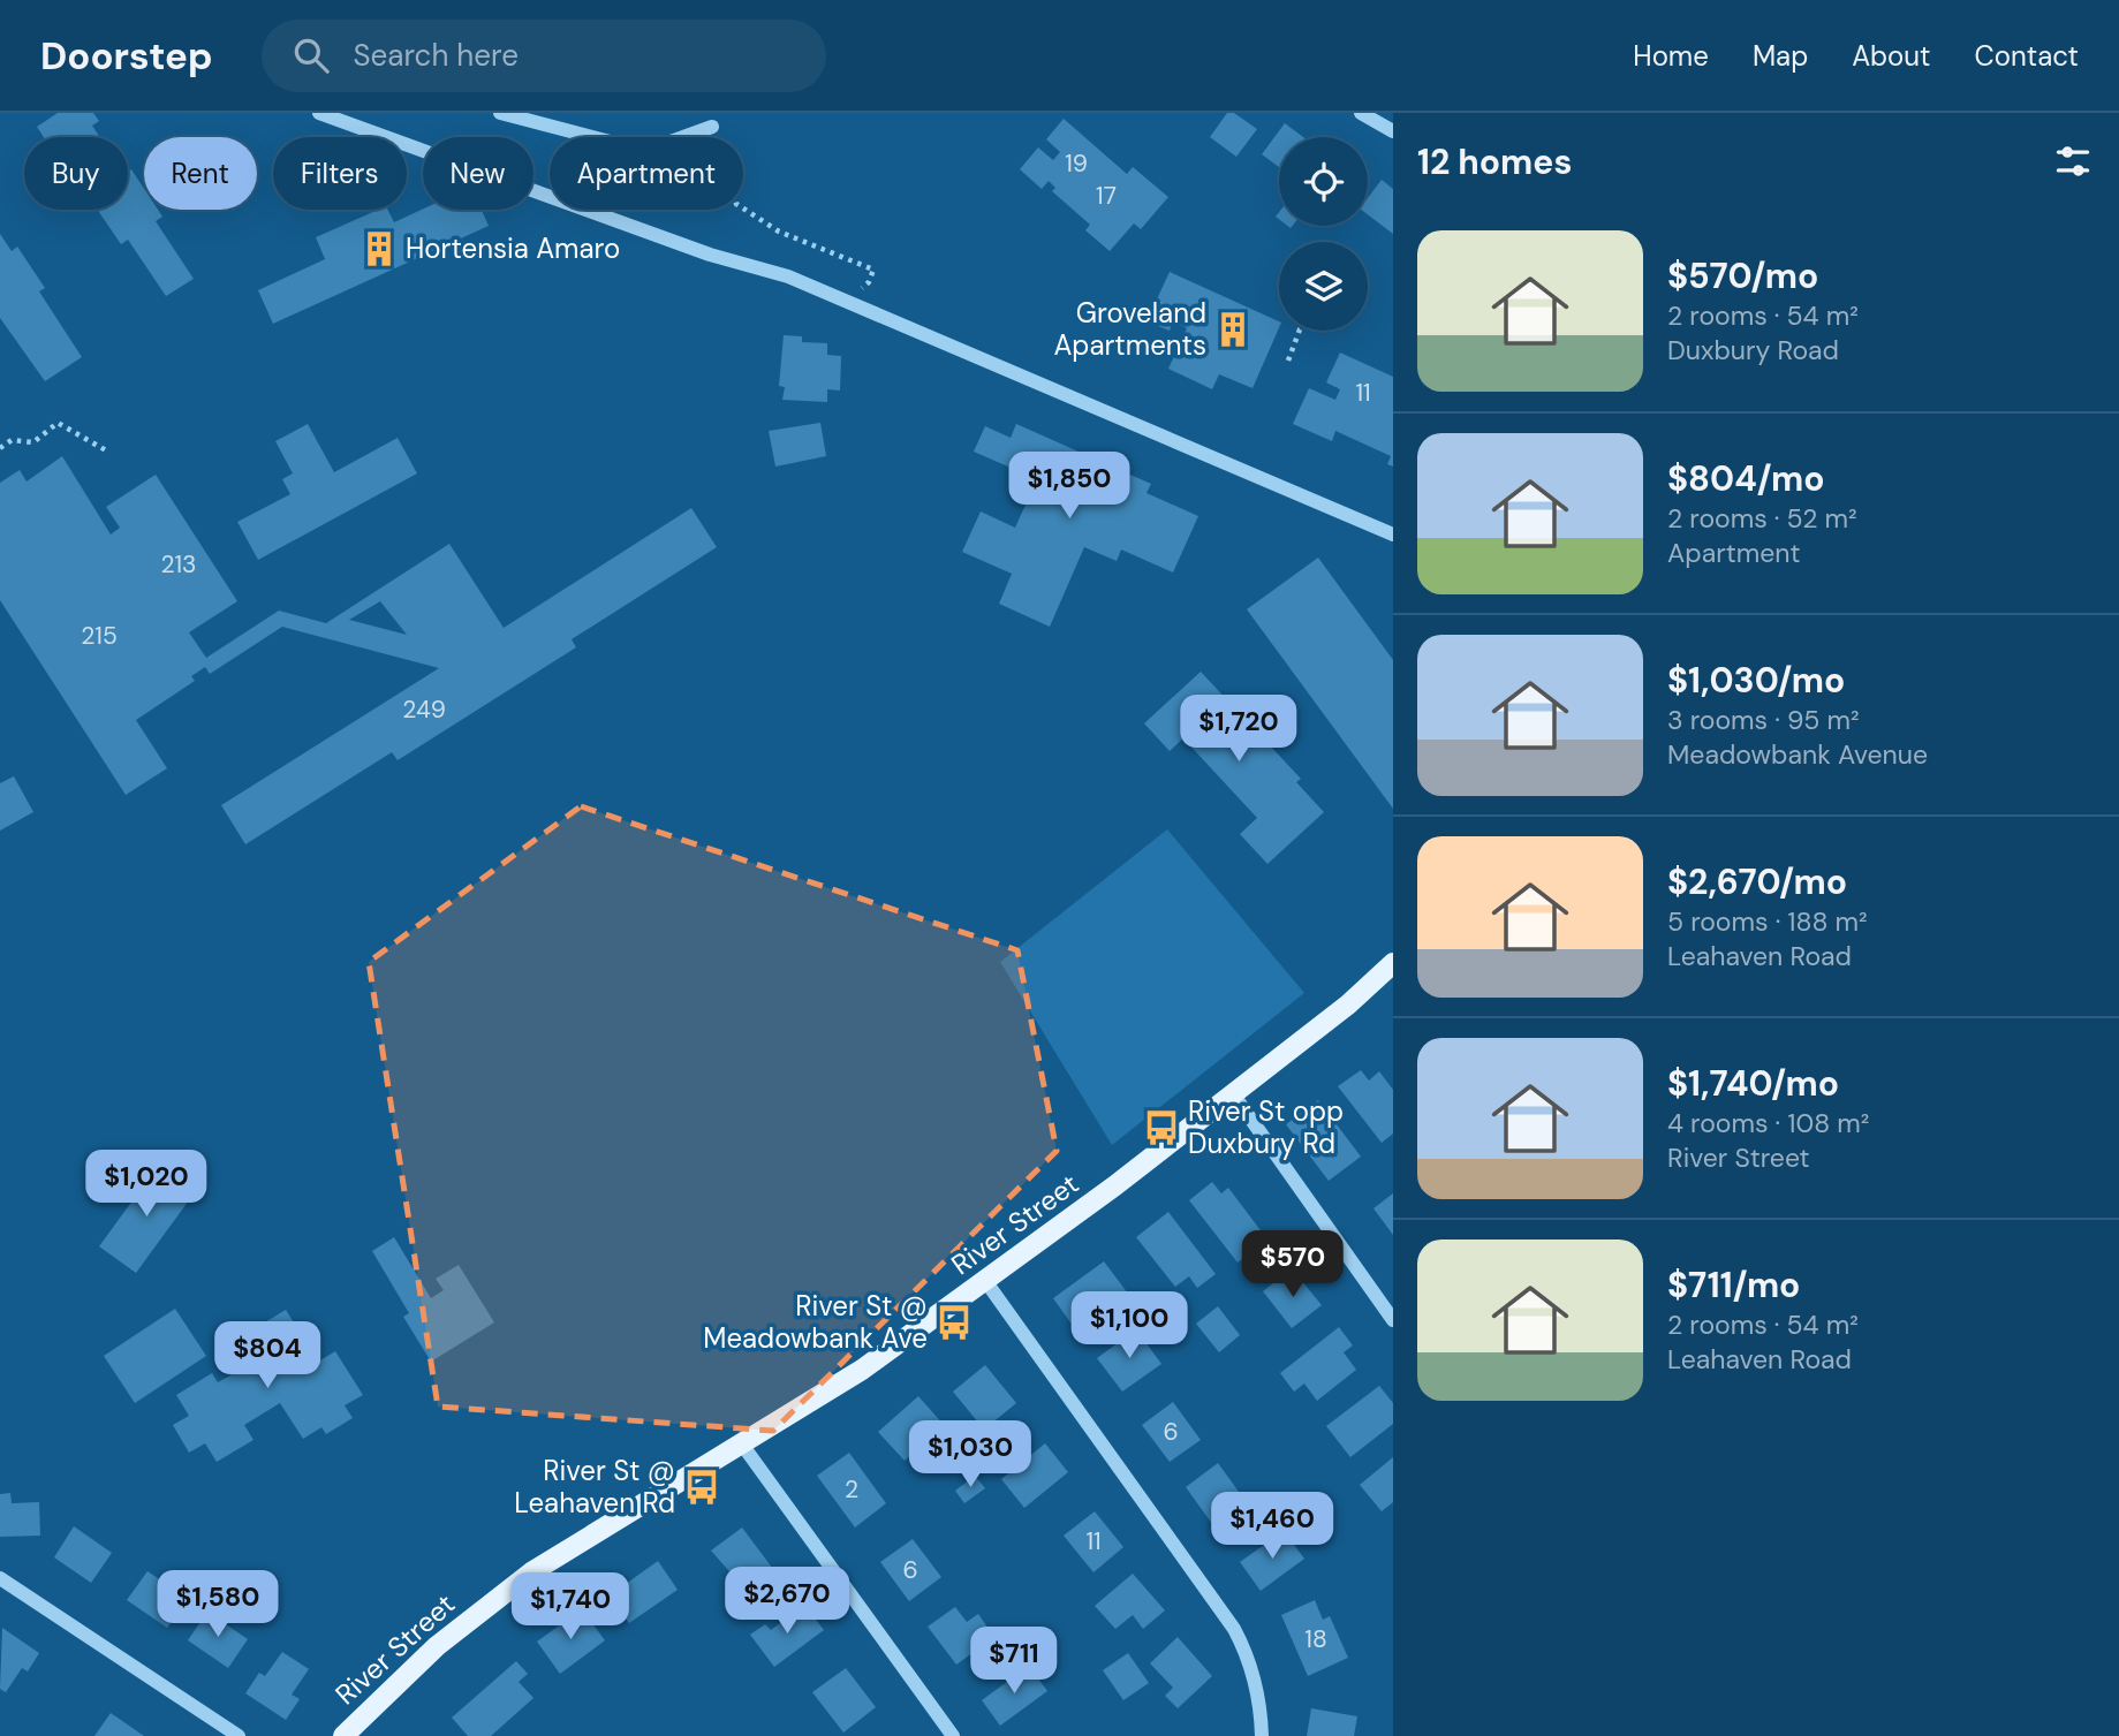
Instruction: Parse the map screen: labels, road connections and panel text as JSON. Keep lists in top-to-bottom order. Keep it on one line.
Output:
{"streets":{"main road":["River Street"]},"places":{"building":["Hortensia Amaro","Groveland Apartments"],"bus stop":["River St opp Duxbury Rd","River St @ Meadowbank Ave","River St @ Leahaven Rd"]},"house_numbers":["19","17","11","213","215","249","6","2","11","6","18"],"page":{"header":"Doorstep","search":"Search here","nav":["Home","Map","About","Contact"],"heading":"12 homes","chip":["Buy","Rent","Filters","New","Apartment"],"list":[{"name":"$570/mo","note":"2 rooms · 54 m² · Duxbury Road"},{"name":"$804/mo","note":"2 rooms · 52 m² · Apartment"},{"name":"$1,030/mo","note":"3 rooms · 95 m² · Meadowbank Avenue"},{"name":"$2,670/mo","note":"5 rooms · 188 m² · Leahaven Road"},{"name":"$1,740/mo","note":"4 rooms · 108 m² · River Street"},{"name":"$711/mo","note":"2 rooms · 54 m² · Leahaven Road"}],"price":["$1,850","$1,720","$1,020","$570","$1,100","$804","$1,030","$1,460","$2,670","$1,580","$1,740","$711"]}}
